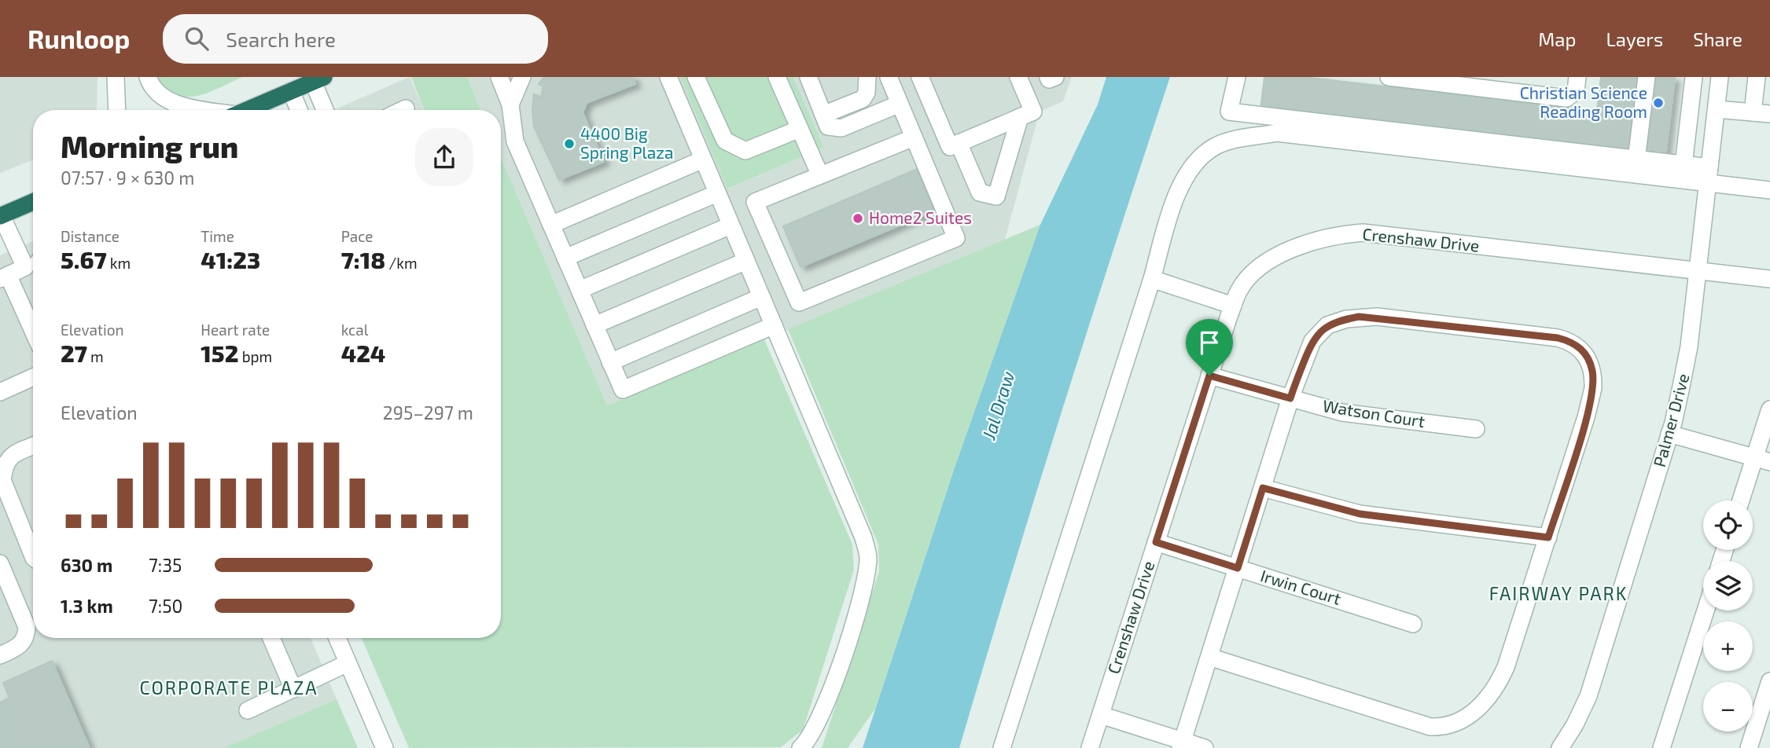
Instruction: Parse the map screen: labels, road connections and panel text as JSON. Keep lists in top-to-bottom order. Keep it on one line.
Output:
{"streets":{"street":["Crenshaw Drive","Watson Court","Palmer Drive","Irwin Court"]},"crossings":[["Crenshaw Drive","Watson Court"],["Crenshaw Drive","Palmer Drive"],["Crenshaw Drive","Irwin Court"]],"districts":["FAIRWAY PARK","CORPORATE PLAZA"],"water":["Jal Draw"],"places":["Christian Science Reading Room","4400 Big Spring Plaza","Home2 Suites"],"page":{"header":"Runloop","search":"Search here","nav":["Map","Layers","Share"],"heading":["Morning run","07:57 · 9 × 630 m"],"stats":[["Distance","5.67 km"],["Time","41:23"],["Pace","7:18 /km"],["Elevation","27 m"],["Heart rate","152 bpm"],["kcal","424"]],"chart":["Elevation","295–297 m"],"map_buttons":["+","−"],"list":[{"name":"630 m","note":"7:35"},{"name":"1.3 km","note":"7:50"}]}}
